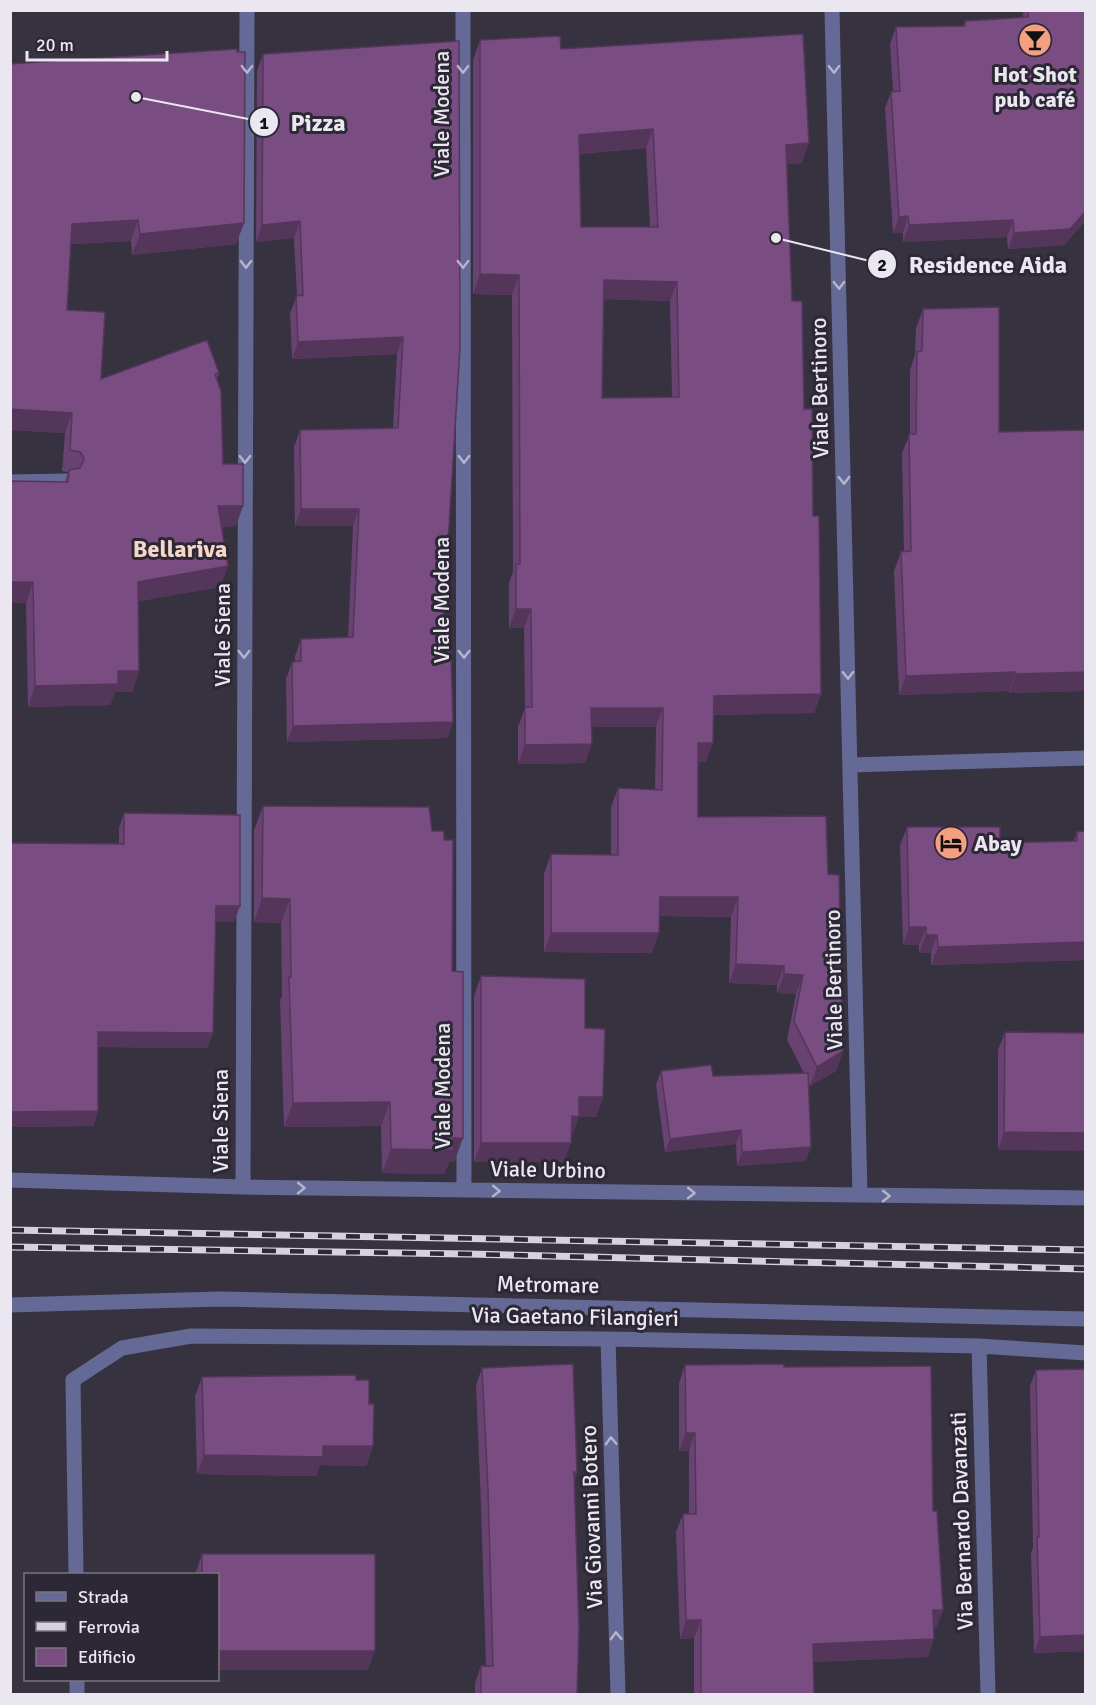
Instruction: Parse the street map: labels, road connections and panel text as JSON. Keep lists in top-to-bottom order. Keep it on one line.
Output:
{"streets":{"street":["Viale Modena","Viale Bertinoro","Viale Siena","Viale Urbino","Metromare","Via Gaetano Filangieri","Via Giovanni Botero","Via Bernardo Davanzati"]},"crossings":[["Viale Modena","Viale Urbino"],["Viale Bertinoro","Viale Urbino"],["Viale Siena","Viale Urbino"],["Via Gaetano Filangieri","Via Giovanni Botero"],["Via Gaetano Filangieri","Via Bernardo Davanzati"]],"one_way":["Viale Modena","Viale Bertinoro","Viale Siena","Viale Urbino","Via Giovanni Botero"],"districts":["Bellariva"],"places":{"bar":["Hot Shot pub café"],"other":["Pizza","Residence Aida"],"hotel":["Abay"]},"legend":["Strada","Ferrovia","Edificio"],"scale_bar":"20 m"}
